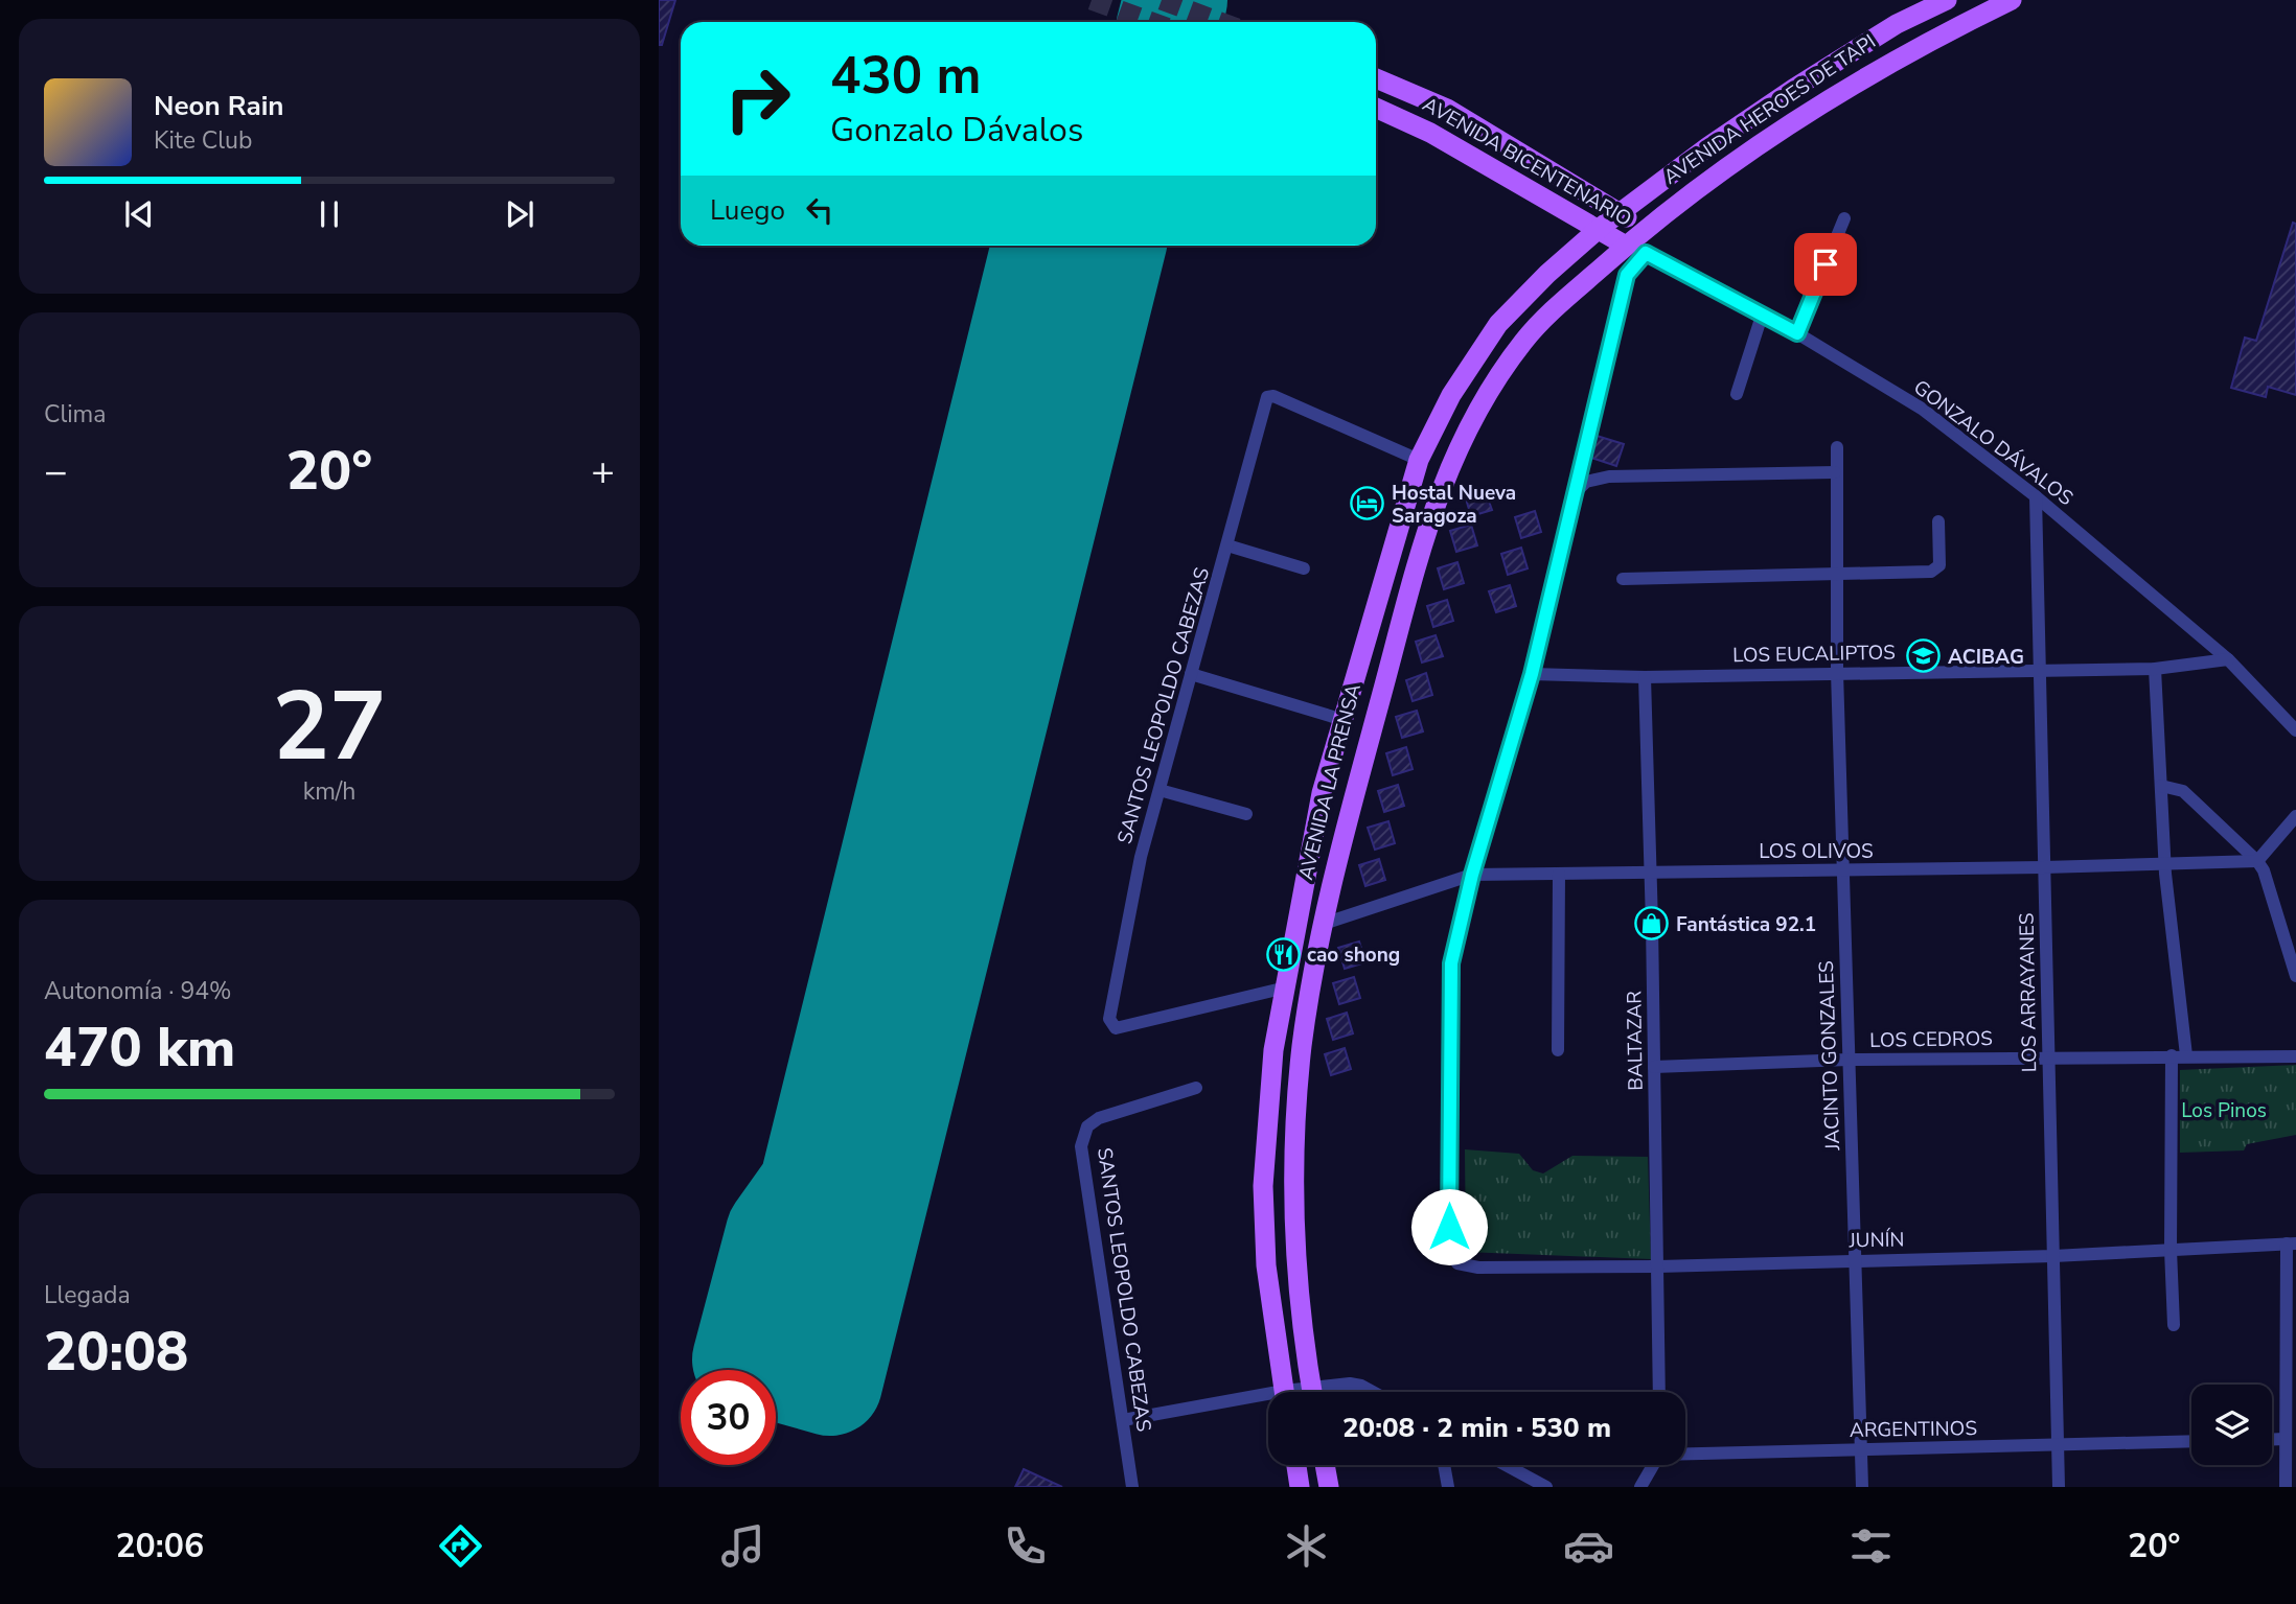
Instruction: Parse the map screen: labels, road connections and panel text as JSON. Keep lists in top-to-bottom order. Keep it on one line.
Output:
{"streets":{"main road":["AVENIDA HEROES DE TAPI","AVENIDA BICENTENARIO","AVENIDA LA PRENSA"],"street":["GONZALO DÁVALOS","LOS EUCALIPTOS","SANTOS LEOPOLDO CABEZAS","LOS OLIVOS","LOS ARRAYANES","LOS CEDROS","BALTAZAR","JACINTO GONZALES","JUNÍN","ARGENTINOS"]},"crossings":[["AVENIDA HEROES DE TAPI","AVENIDA BICENTENARIO"],["AVENIDA HEROES DE TAPI","GONZALO DÁVALOS"],["AVENIDA HEROES DE TAPI","AVENIDA LA PRENSA"],["AVENIDA BICENTENARIO","GONZALO DÁVALOS"],["AVENIDA BICENTENARIO","AVENIDA LA PRENSA"],["GONZALO DÁVALOS","LOS EUCALIPTOS"],["GONZALO DÁVALOS","AVENIDA LA PRENSA"],["GONZALO DÁVALOS","LOS ARRAYANES"],["LOS EUCALIPTOS","LOS ARRAYANES"],["LOS EUCALIPTOS","BALTAZAR"],["LOS EUCALIPTOS","JACINTO GONZALES"],["SANTOS LEOPOLDO CABEZAS","AVENIDA LA PRENSA"],["AVENIDA LA PRENSA","LOS OLIVOS"],["LOS OLIVOS","LOS ARRAYANES"],["LOS OLIVOS","BALTAZAR"],["LOS OLIVOS","JACINTO GONZALES"],["LOS OLIVOS","JUNÍN"],["LOS ARRAYANES","LOS CEDROS"],["LOS ARRAYANES","JUNÍN"],["LOS ARRAYANES","ARGENTINOS"],["LOS CEDROS","BALTAZAR"],["LOS CEDROS","JACINTO GONZALES"],["BALTAZAR","JUNÍN"],["JACINTO GONZALES","JUNÍN"],["JACINTO GONZALES","ARGENTINOS"]],"parks":["Los Pinos"],"places":{"hotel":["Hostal Nueva Saragoza"],"school or university":["ACIBAG"],"shop":["Fantástica 92.1"],"restaurant":["cao shong"]},"page":{"turn":["430 m","Gonzalo Dávalos"],"song":["Neon Rain","Kite Club"],"then":"Luego","tile":["Clima",["27","km/h"],["Autonomía · 94%","470 km"],["Llegada","20:08"]],"heat":["−","20°","+"],"limit":"30","trip":"20:08 · 2 min · 530 m","tabs":["20:06","20°"]}}
